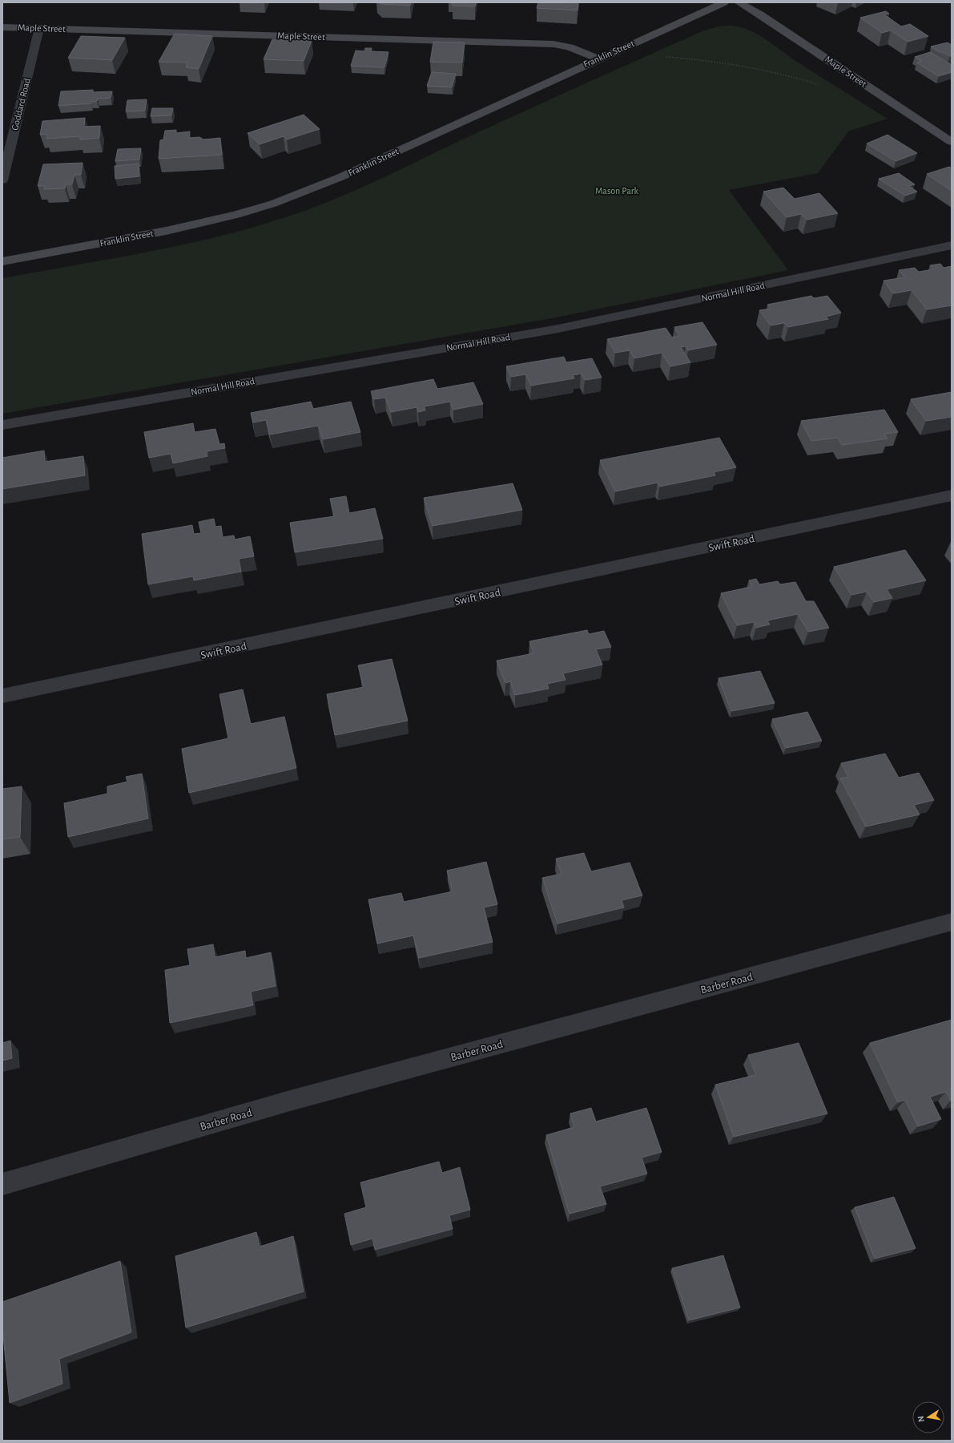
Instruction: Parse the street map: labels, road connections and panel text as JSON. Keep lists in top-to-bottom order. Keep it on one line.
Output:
{"streets":{"street":["Maple Street","Franklin Street","Goddard Road","Normal Hill Road","Swift Road","Barber Road"]},"crossings":[["Maple Street","Franklin Street"],["Maple Street","Goddard Road"]],"parks":["Mason Park"],"north":"left"}
